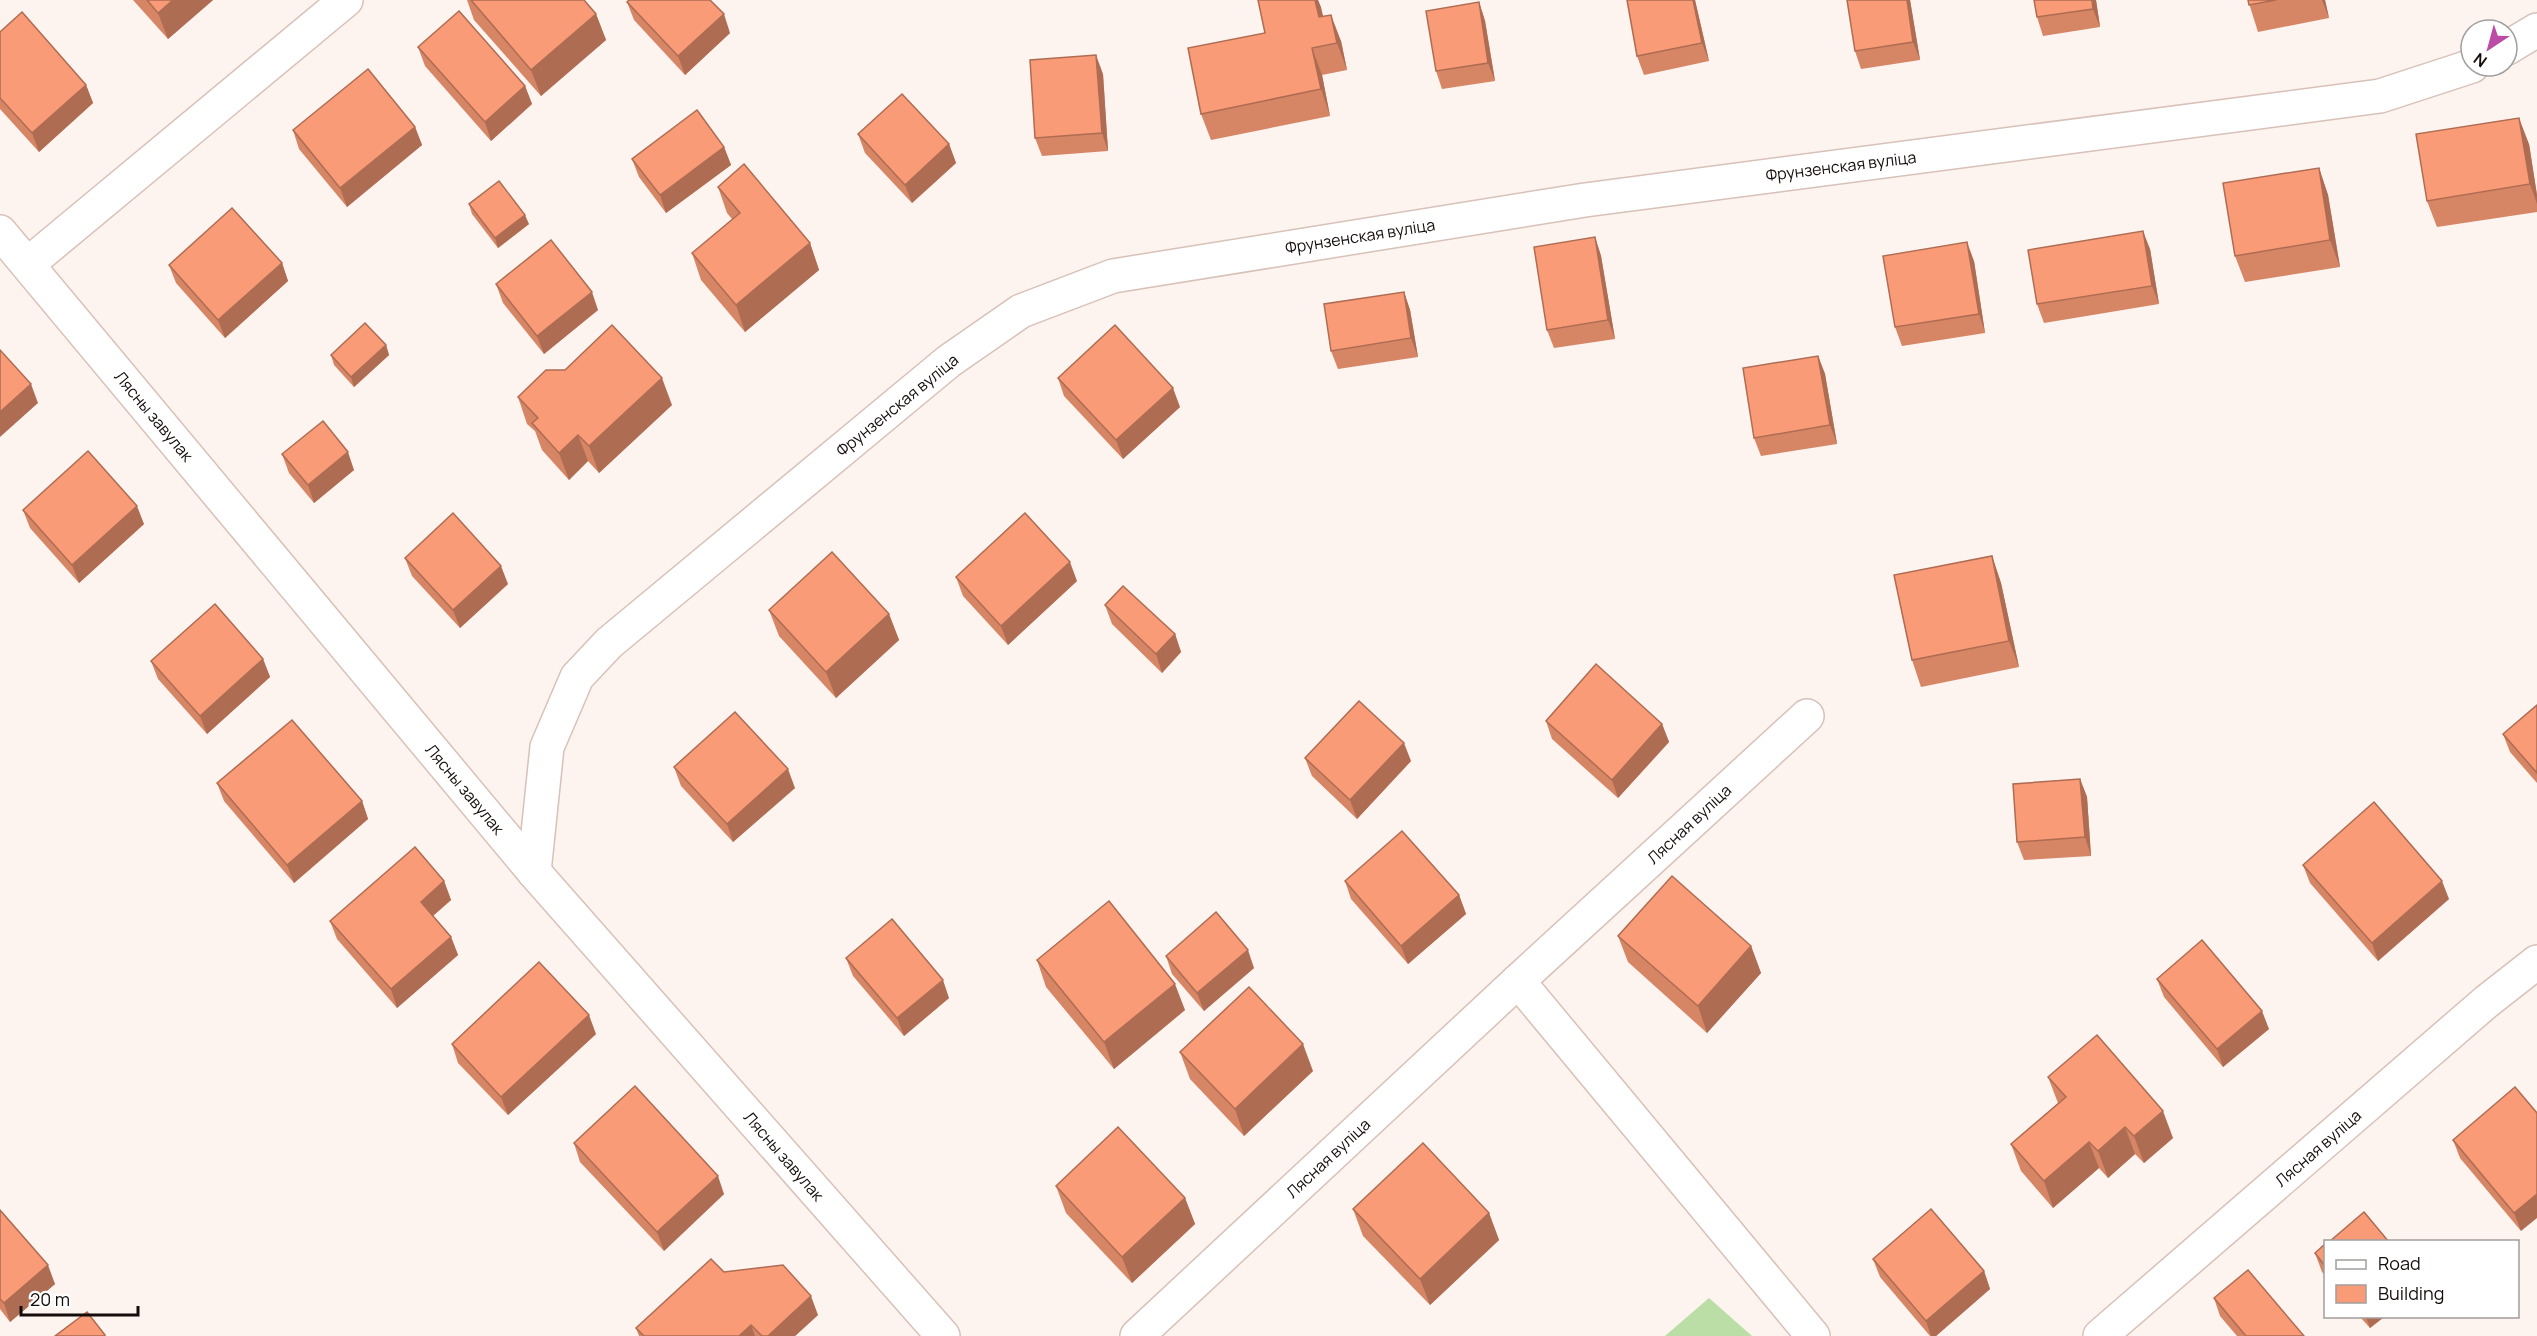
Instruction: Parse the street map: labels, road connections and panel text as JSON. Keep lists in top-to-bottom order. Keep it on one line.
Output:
{"streets":{"street":["Фрунзенская вуліца","Лясны завулак","Лясная вуліца"]},"crossings":[["Фрунзенская вуліца","Лясны завулак"]],"legend":["Road","Building"],"scale_bar":"20 m","north":"bottom left"}
